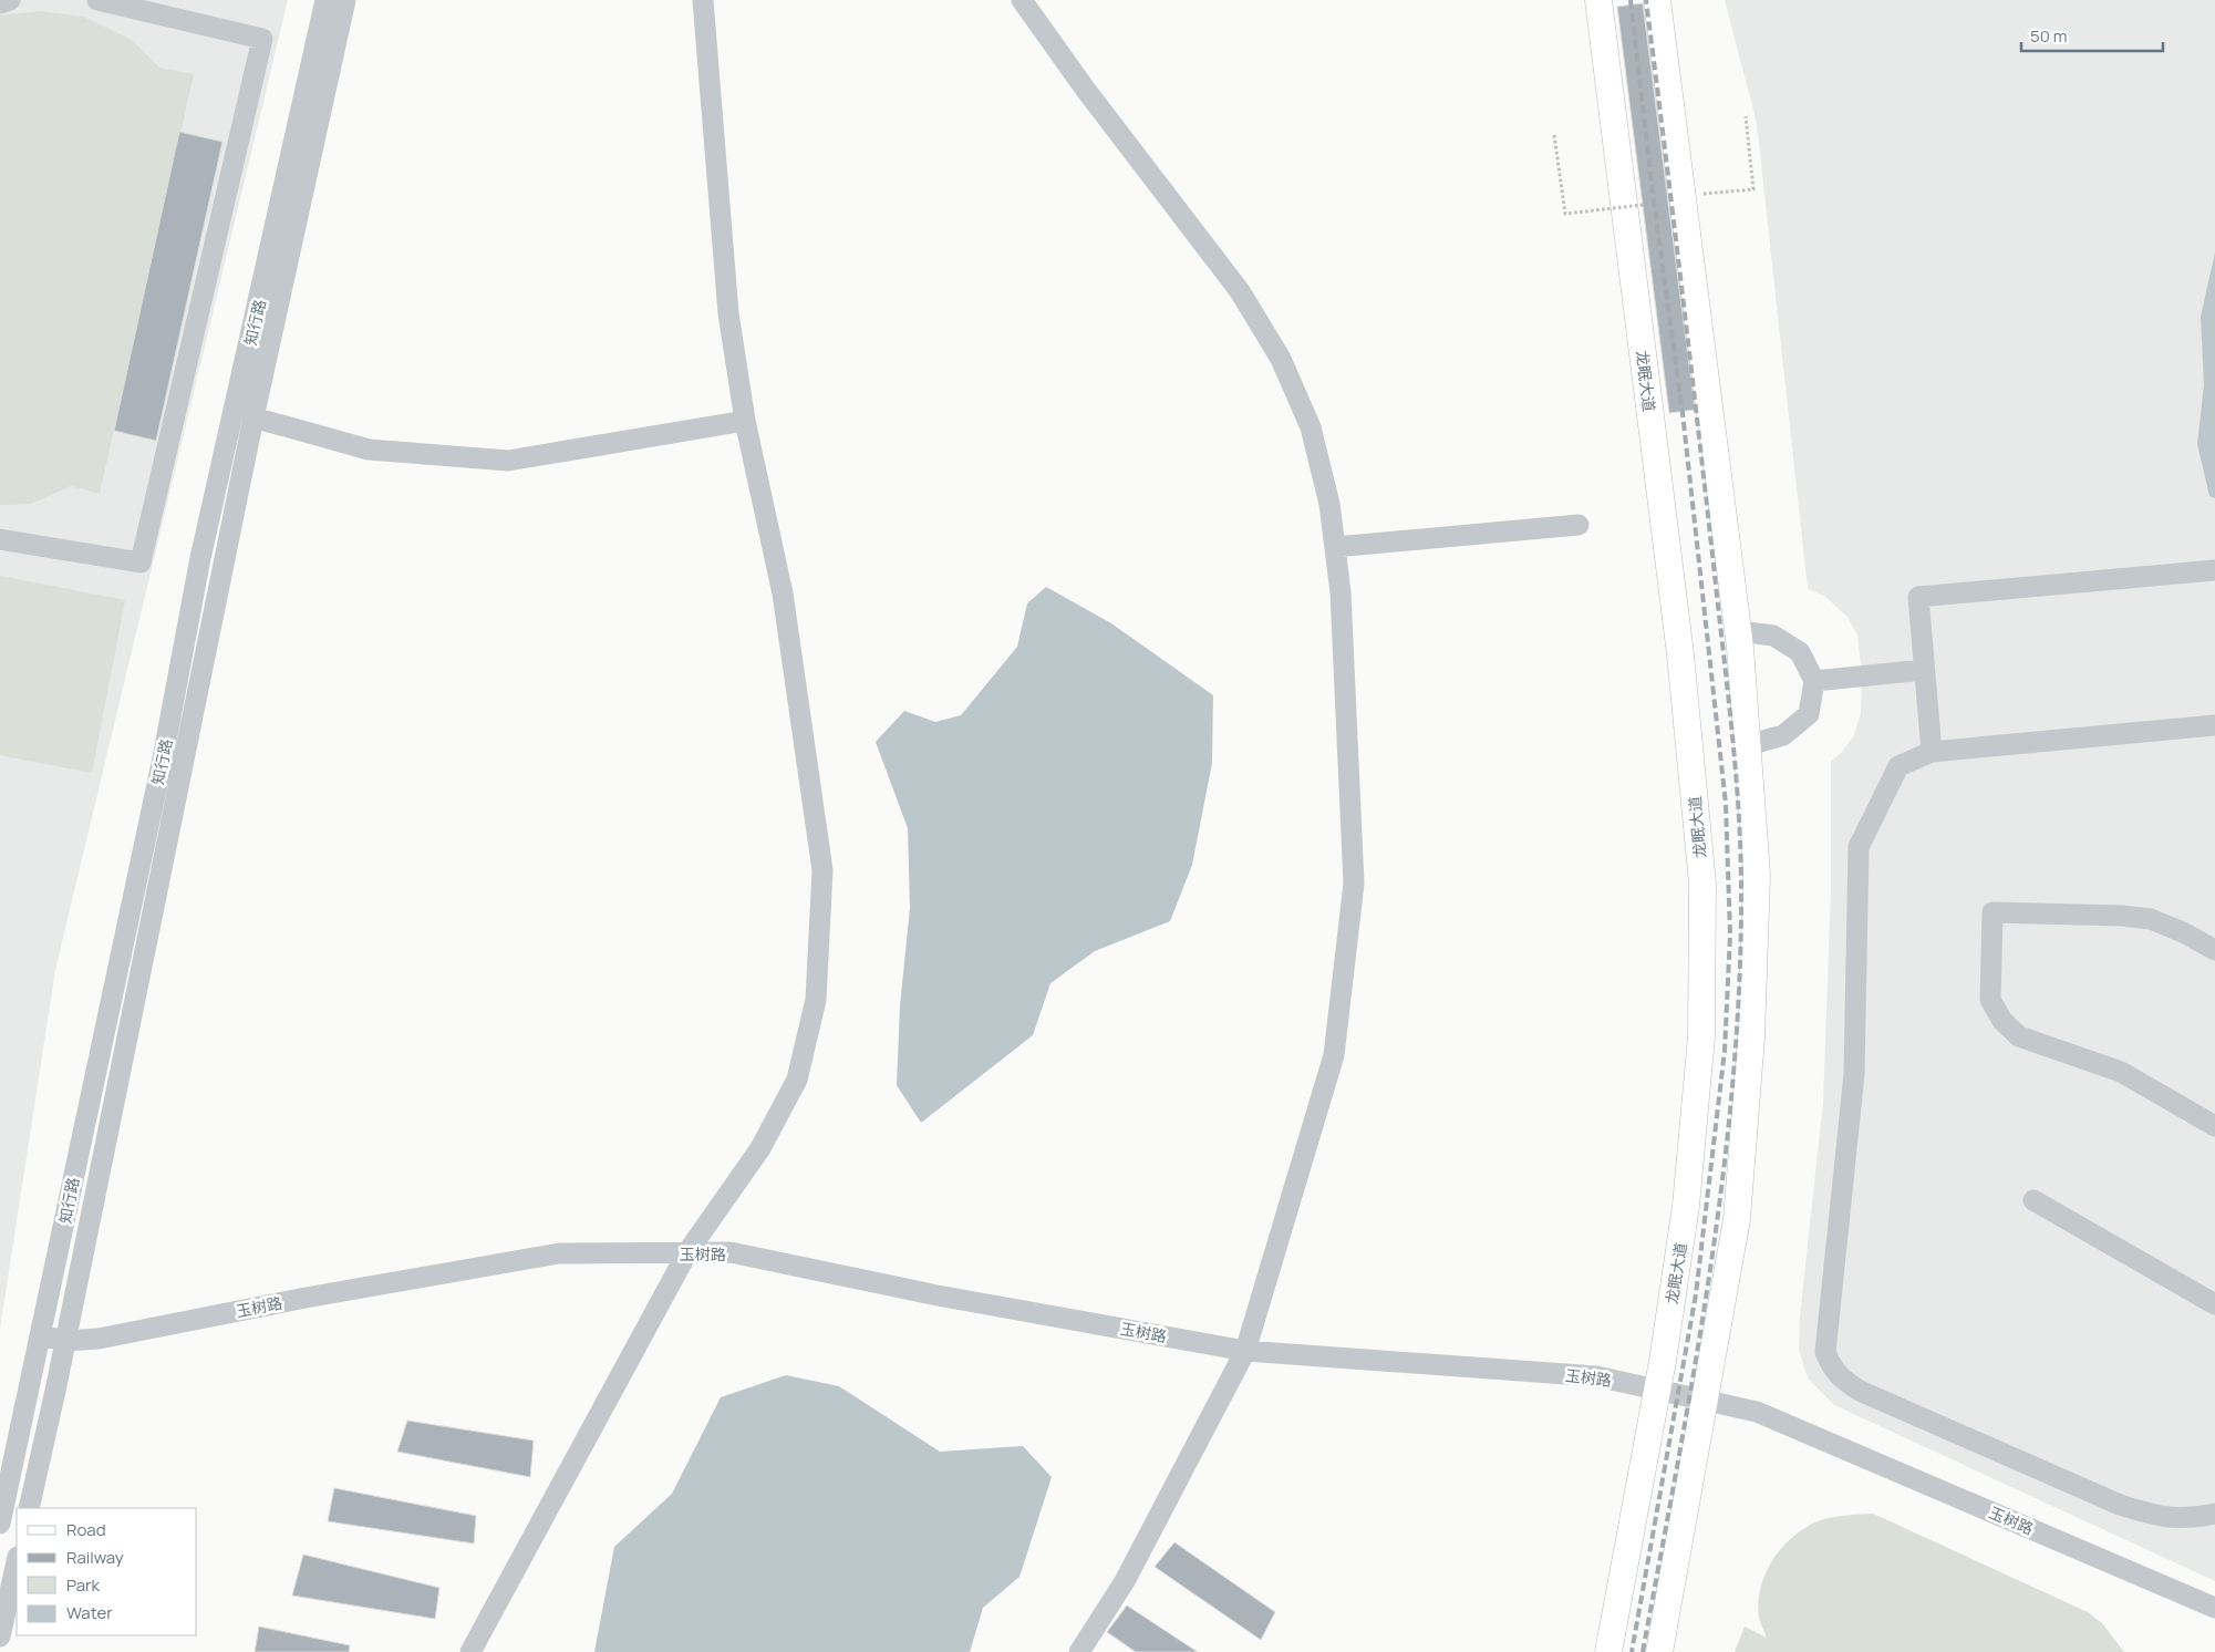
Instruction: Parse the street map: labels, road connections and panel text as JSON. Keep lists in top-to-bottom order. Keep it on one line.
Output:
{"streets":{"main road":["龙眠大道"],"street":["知行路","玉树路"]},"crossings":[["知行路","玉树路"],["龙眠大道","玉树路"]],"legend":["Road","Railway","Park","Water"],"scale_bar":"50 m"}
